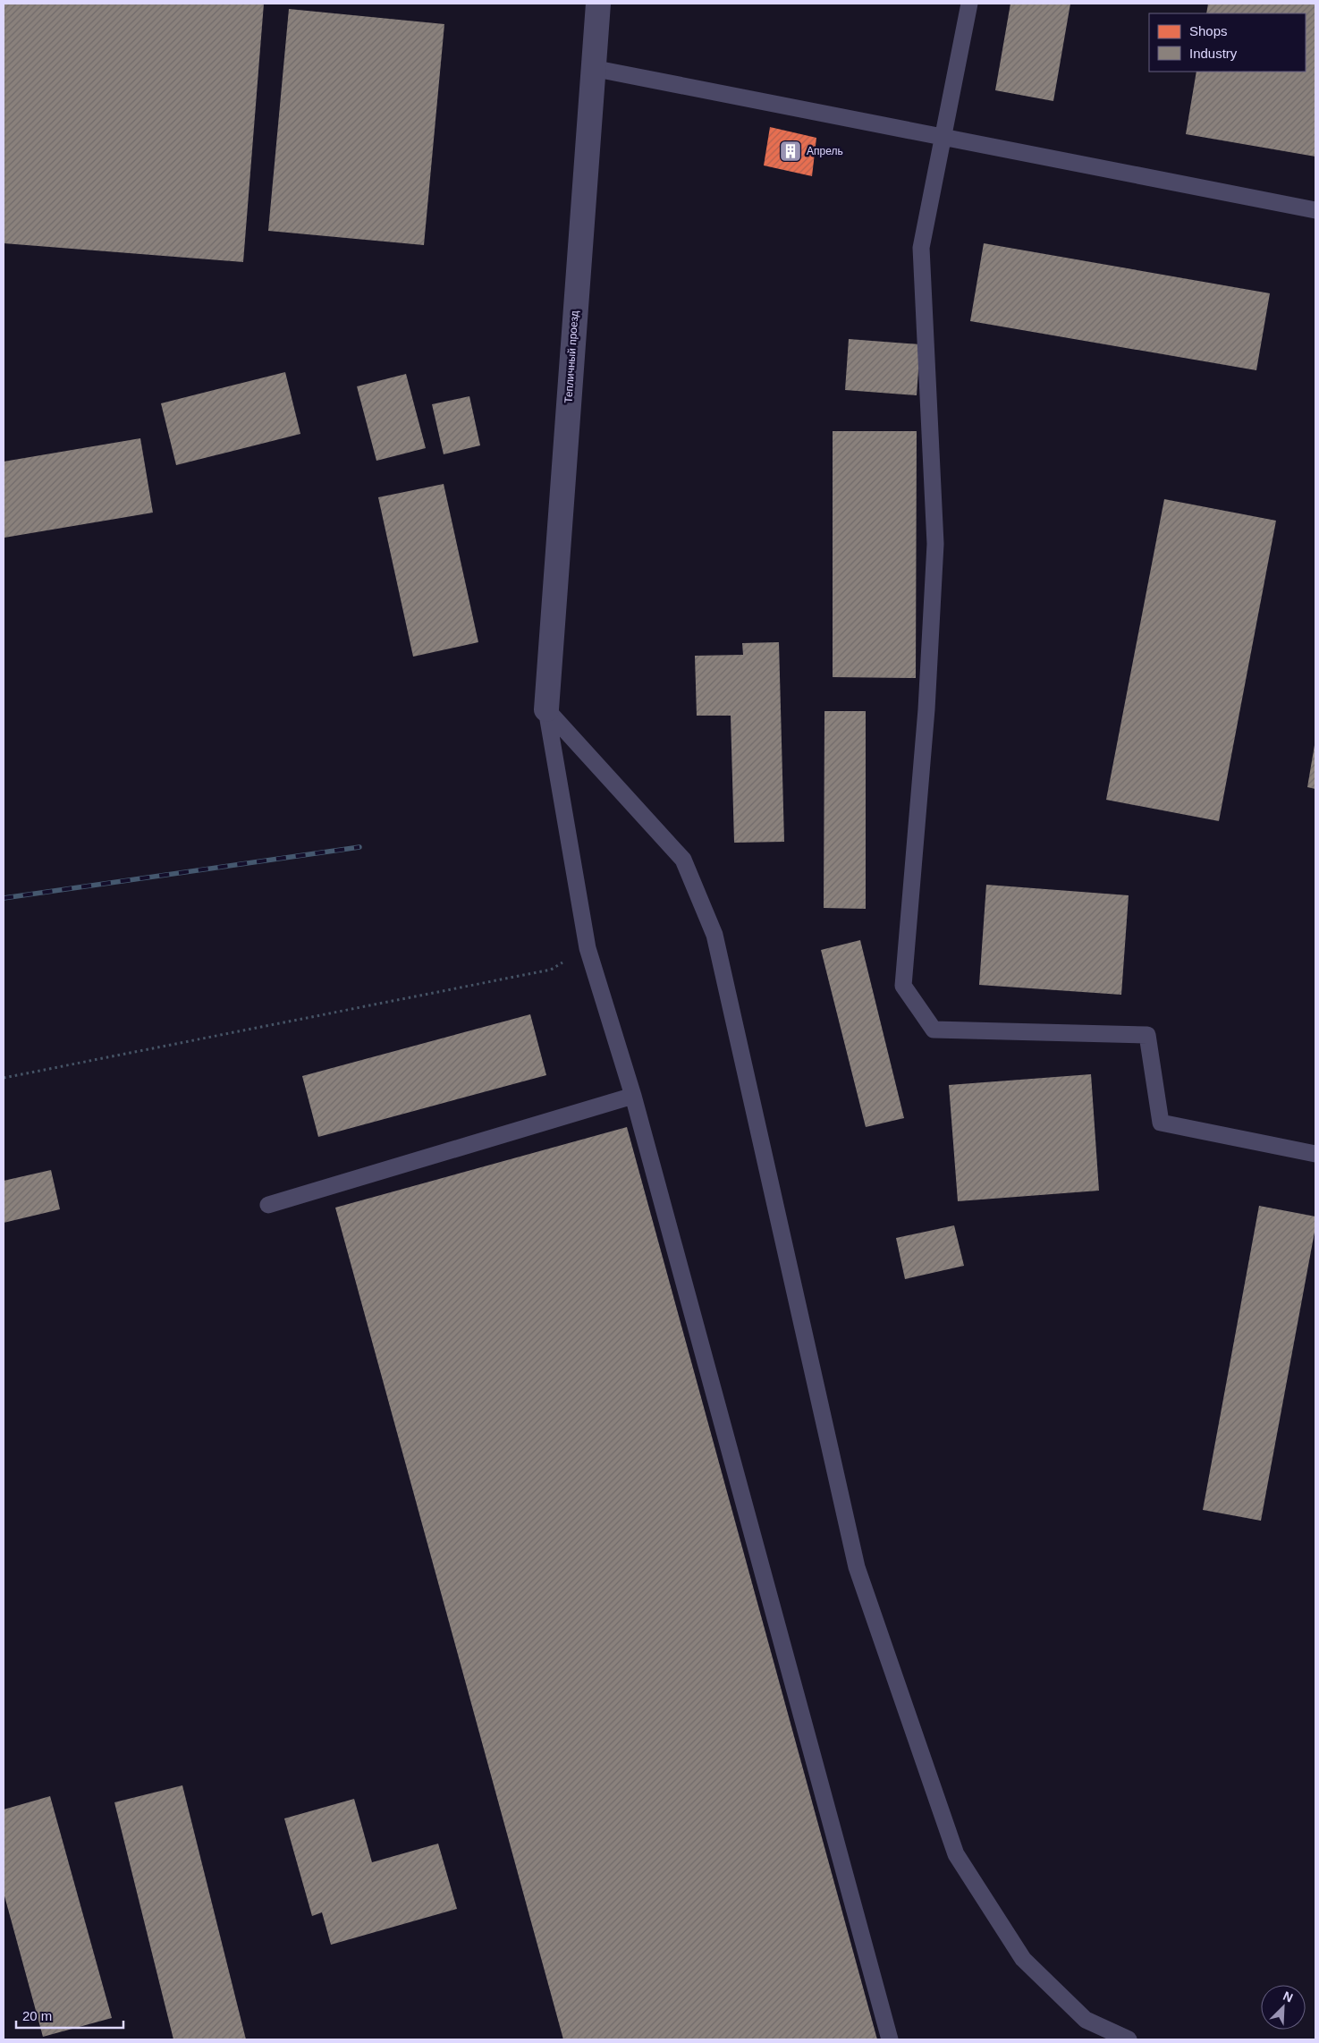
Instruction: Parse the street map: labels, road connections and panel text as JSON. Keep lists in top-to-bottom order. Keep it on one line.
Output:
{"streets":{"street":["Тепличный проезд"]},"places":{"building":["Апрель"]},"legend":["Shops","Industry"],"scale_bar":"20 m","north":"top right"}
